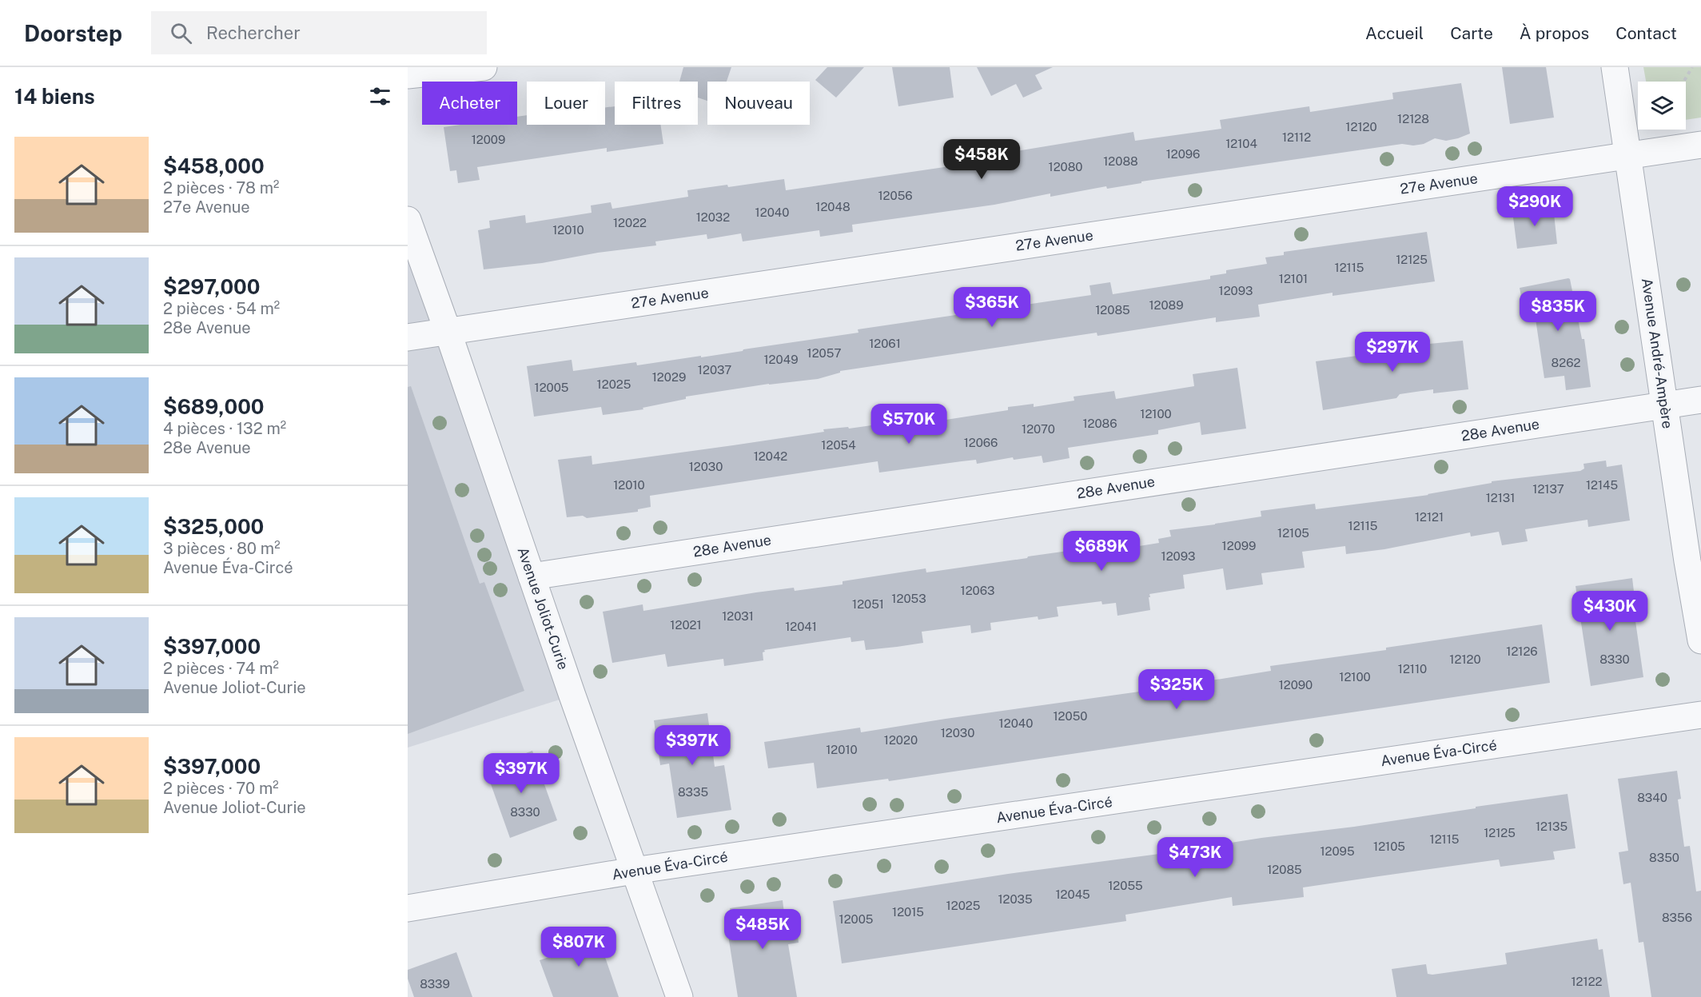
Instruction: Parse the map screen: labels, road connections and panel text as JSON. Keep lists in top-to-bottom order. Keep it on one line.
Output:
{"streets":{"street":["27e Avenue","Avenue André-Ampère","28e Avenue","Avenue Joliot-Curie","Avenue Éva-Circé"]},"crossings":[["27e Avenue","Avenue André-Ampère"],["27e Avenue","Avenue Joliot-Curie"],["Avenue André-Ampère","28e Avenue"],["28e Avenue","Avenue Joliot-Curie"],["Avenue Joliot-Curie","Avenue Éva-Circé"]],"house_numbers":["12128","12120","12112","12009","12104","12096","12088","12080","12056","12048","12040","12032","12022","12010","12125","12115","12101","12093","12089","12085","12061","12057","12049","8262","12037","12029","12025","12005","12100","12086","12070","12066","12054","12042","12030","12010","12145","12137","12131","12121","12115","12105","12099","12093","12063","12053","12051","12031","12021","12041","12126","12120","8330","12110","12100","12090","12050","12040","12030","12020","12010","8335","8340","8330","12135","12125","12115","12105","12095","8350","12085","12055","12045","12035","12025","12015","8356","12005","12122","8339"],"page":{"header":"Doorstep","search":"Rechercher","nav":["Accueil","Carte","À propos","Contact"],"heading":"14 biens","chip":["Acheter","Louer","Filtres","Nouveau"],"list":[{"name":"$458,000","note":"2 pièces · 78 m² · 27e Avenue"},{"name":"$297,000","note":"2 pièces · 54 m² · 28e Avenue"},{"name":"$689,000","note":"4 pièces · 132 m² · 28e Avenue"},{"name":"$325,000","note":"3 pièces · 80 m² · Avenue Éva-Circé"},{"name":"$397,000","note":"2 pièces · 74 m² · Avenue Joliot-Curie"},{"name":"$397,000","note":"2 pièces · 70 m² · Avenue Joliot-Curie"}],"price":["$458K","$290K","$365K","$835K","$297K","$570K","$689K","$430K","$325K","$397K","$397K","$473K","$485K","$807K"]}}
